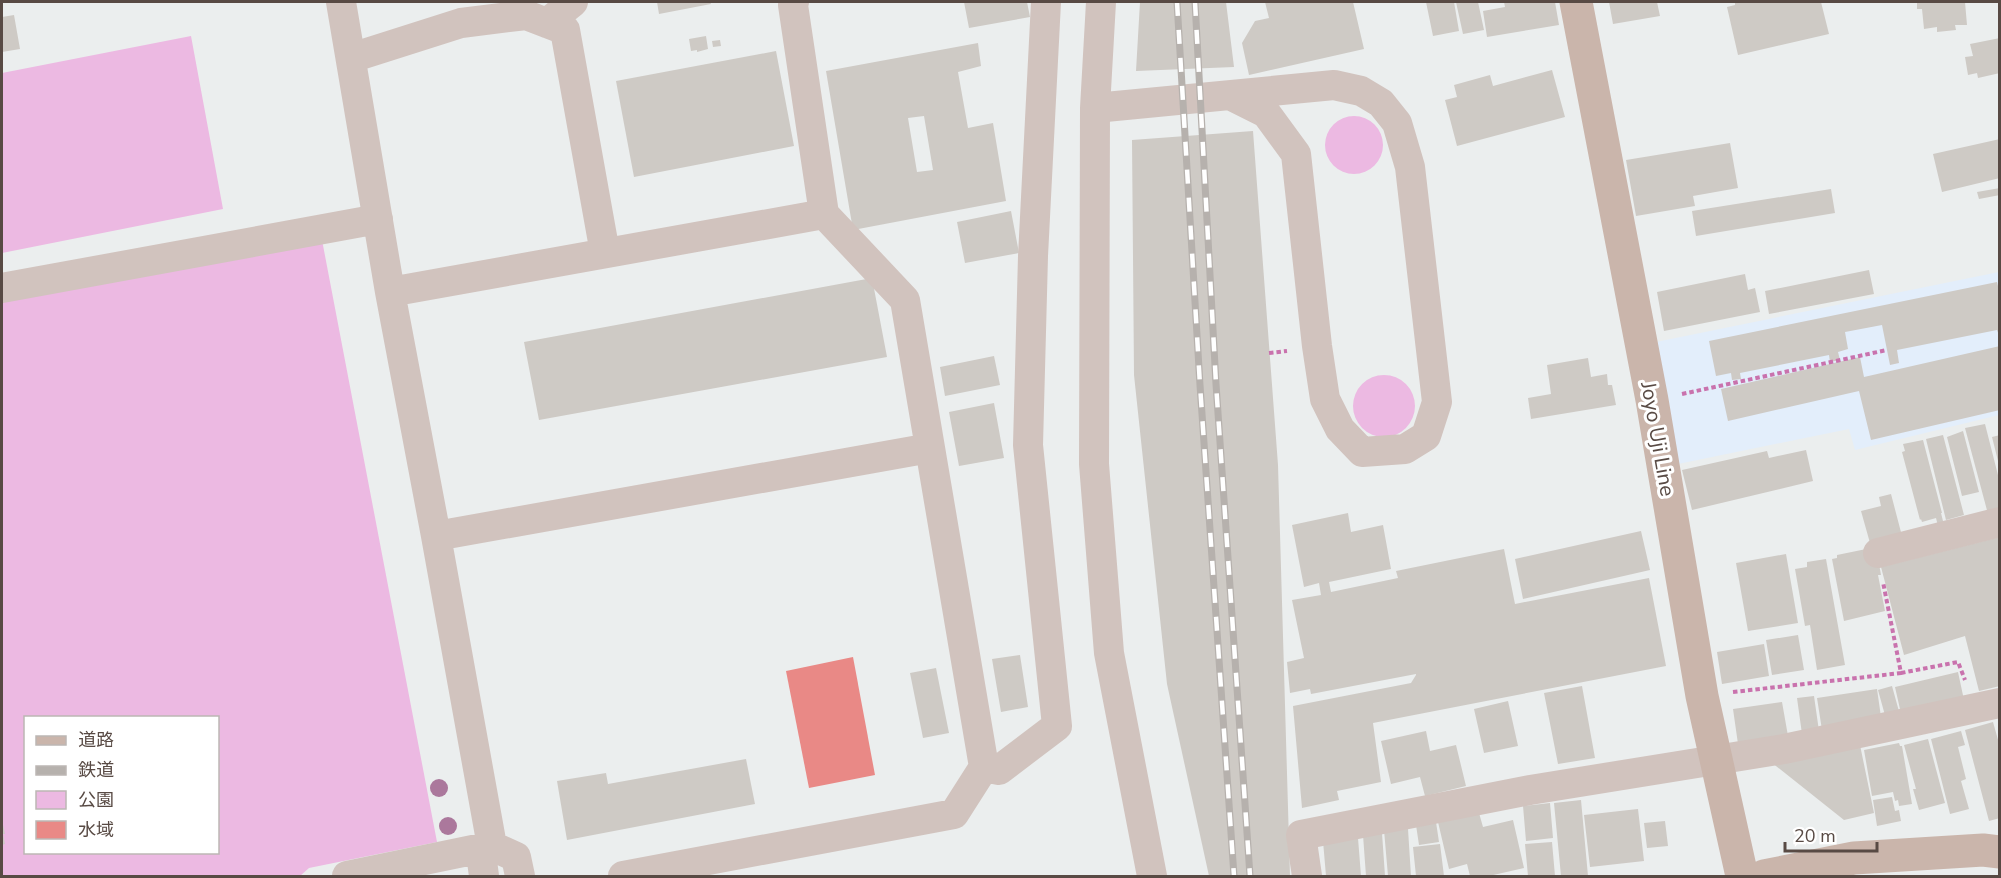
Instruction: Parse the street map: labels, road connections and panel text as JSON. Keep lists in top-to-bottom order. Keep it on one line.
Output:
{"streets":{"main road":["Joyo Uji Line"]},"legend":["道路","鉄道","公園","水域"],"scale_bar":"20 m"}
